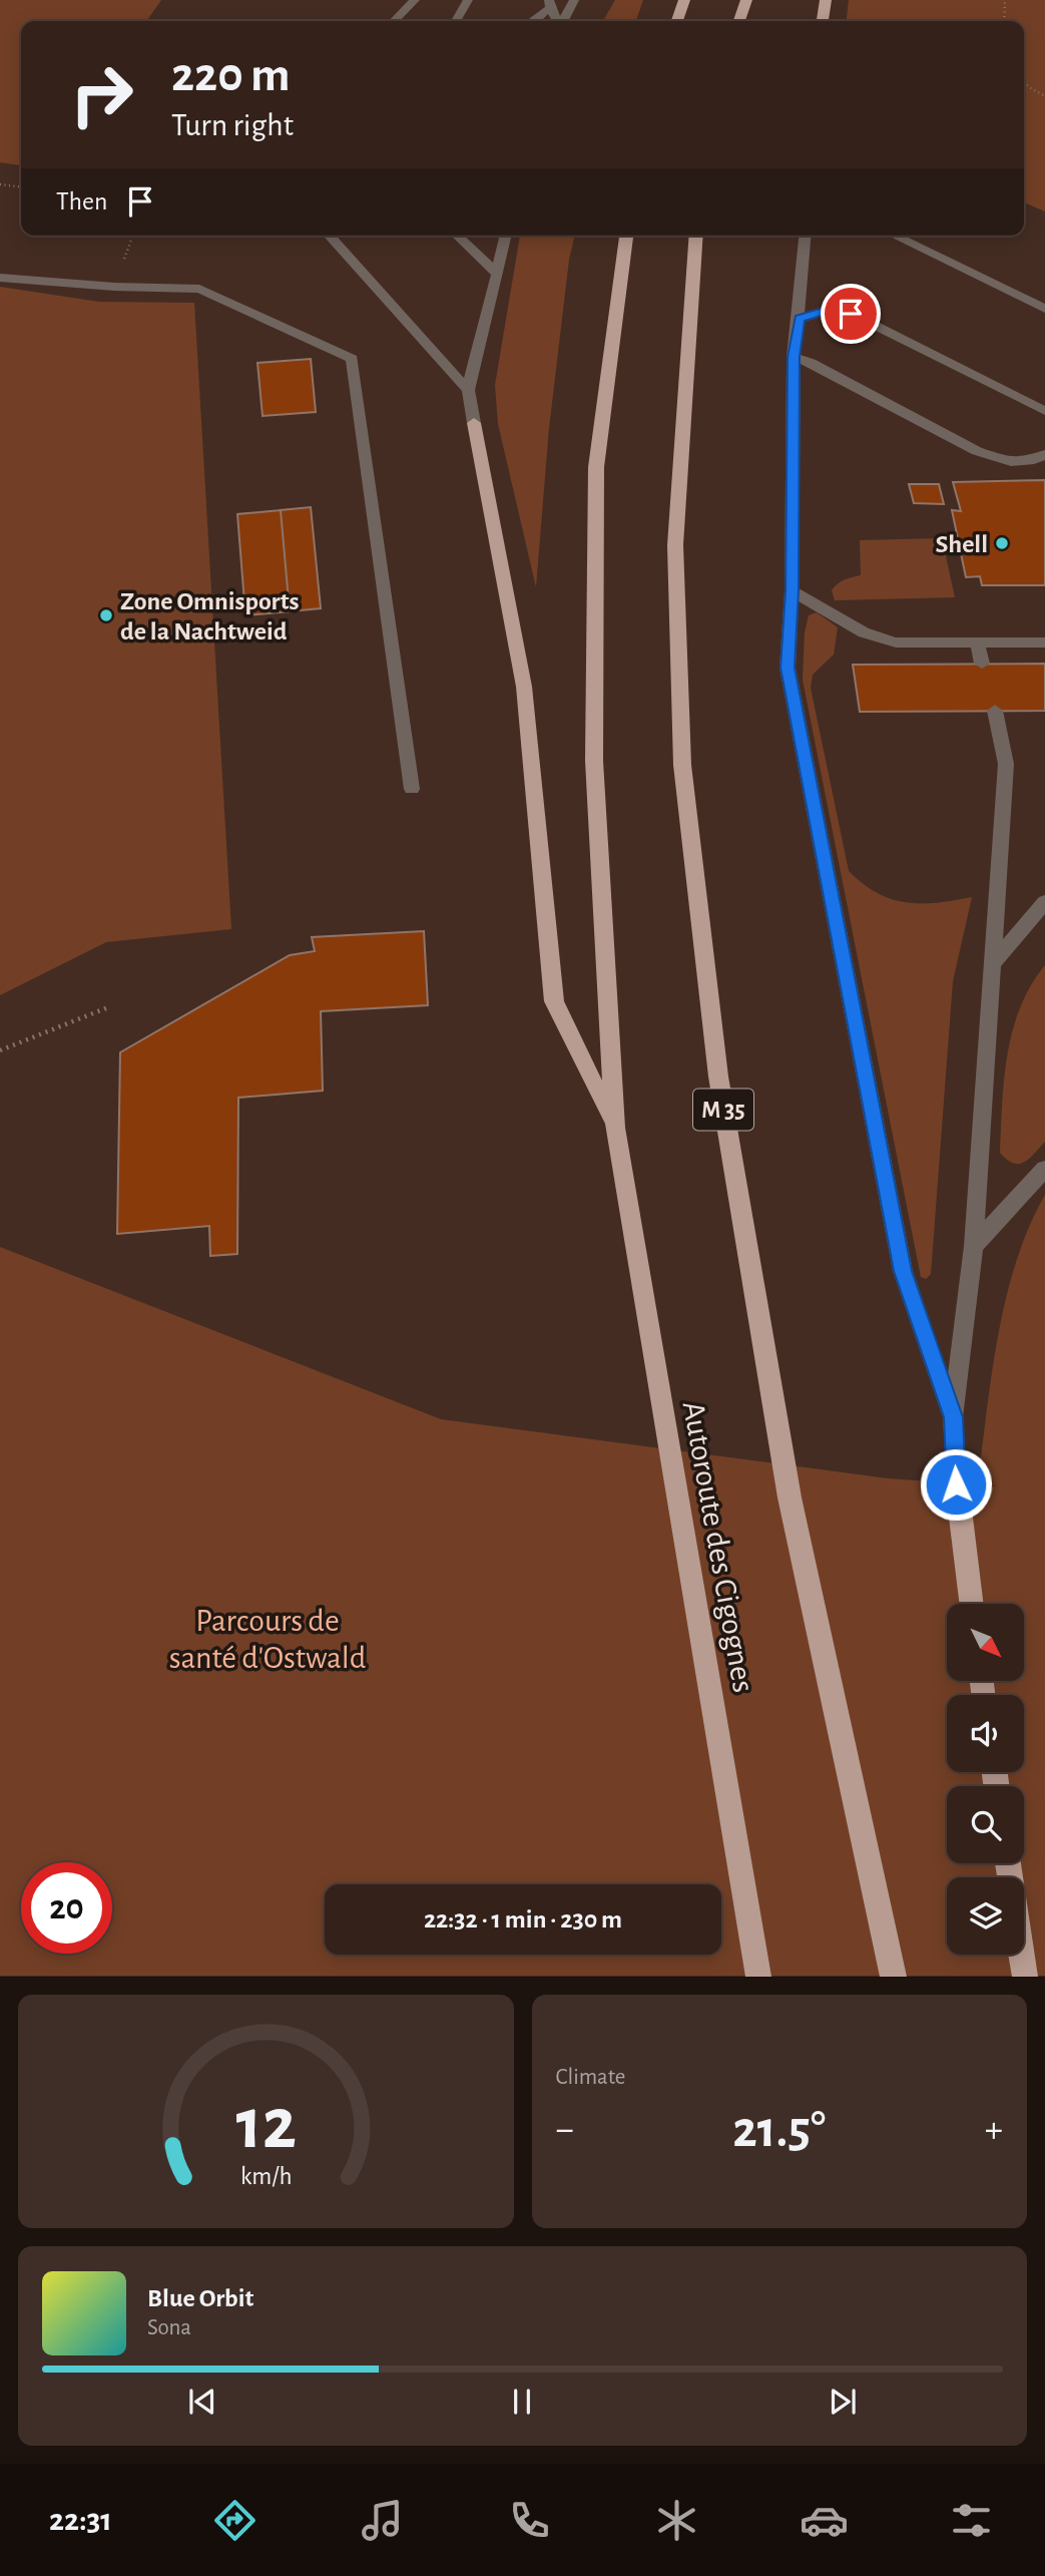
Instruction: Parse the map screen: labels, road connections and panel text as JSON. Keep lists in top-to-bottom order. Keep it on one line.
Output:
{"streets":{"highway":["M 35","Autoroute des Cigognes"]},"parks":["Parcours de santé d'Ostwald"],"places":["Shell","Zone Omnisports de la Nachtweid"],"north":"bottom right","page":{"turn":["220 m","Turn right"],"then":"Then","limit":"20","trip":"22:32 · 1 min · 230 m","tile":"Climate","heat":["−","21.5°","+"],"song":["Blue Orbit","Sona"],"tabs":"22:31","gauge":["12","km/h"]}}
